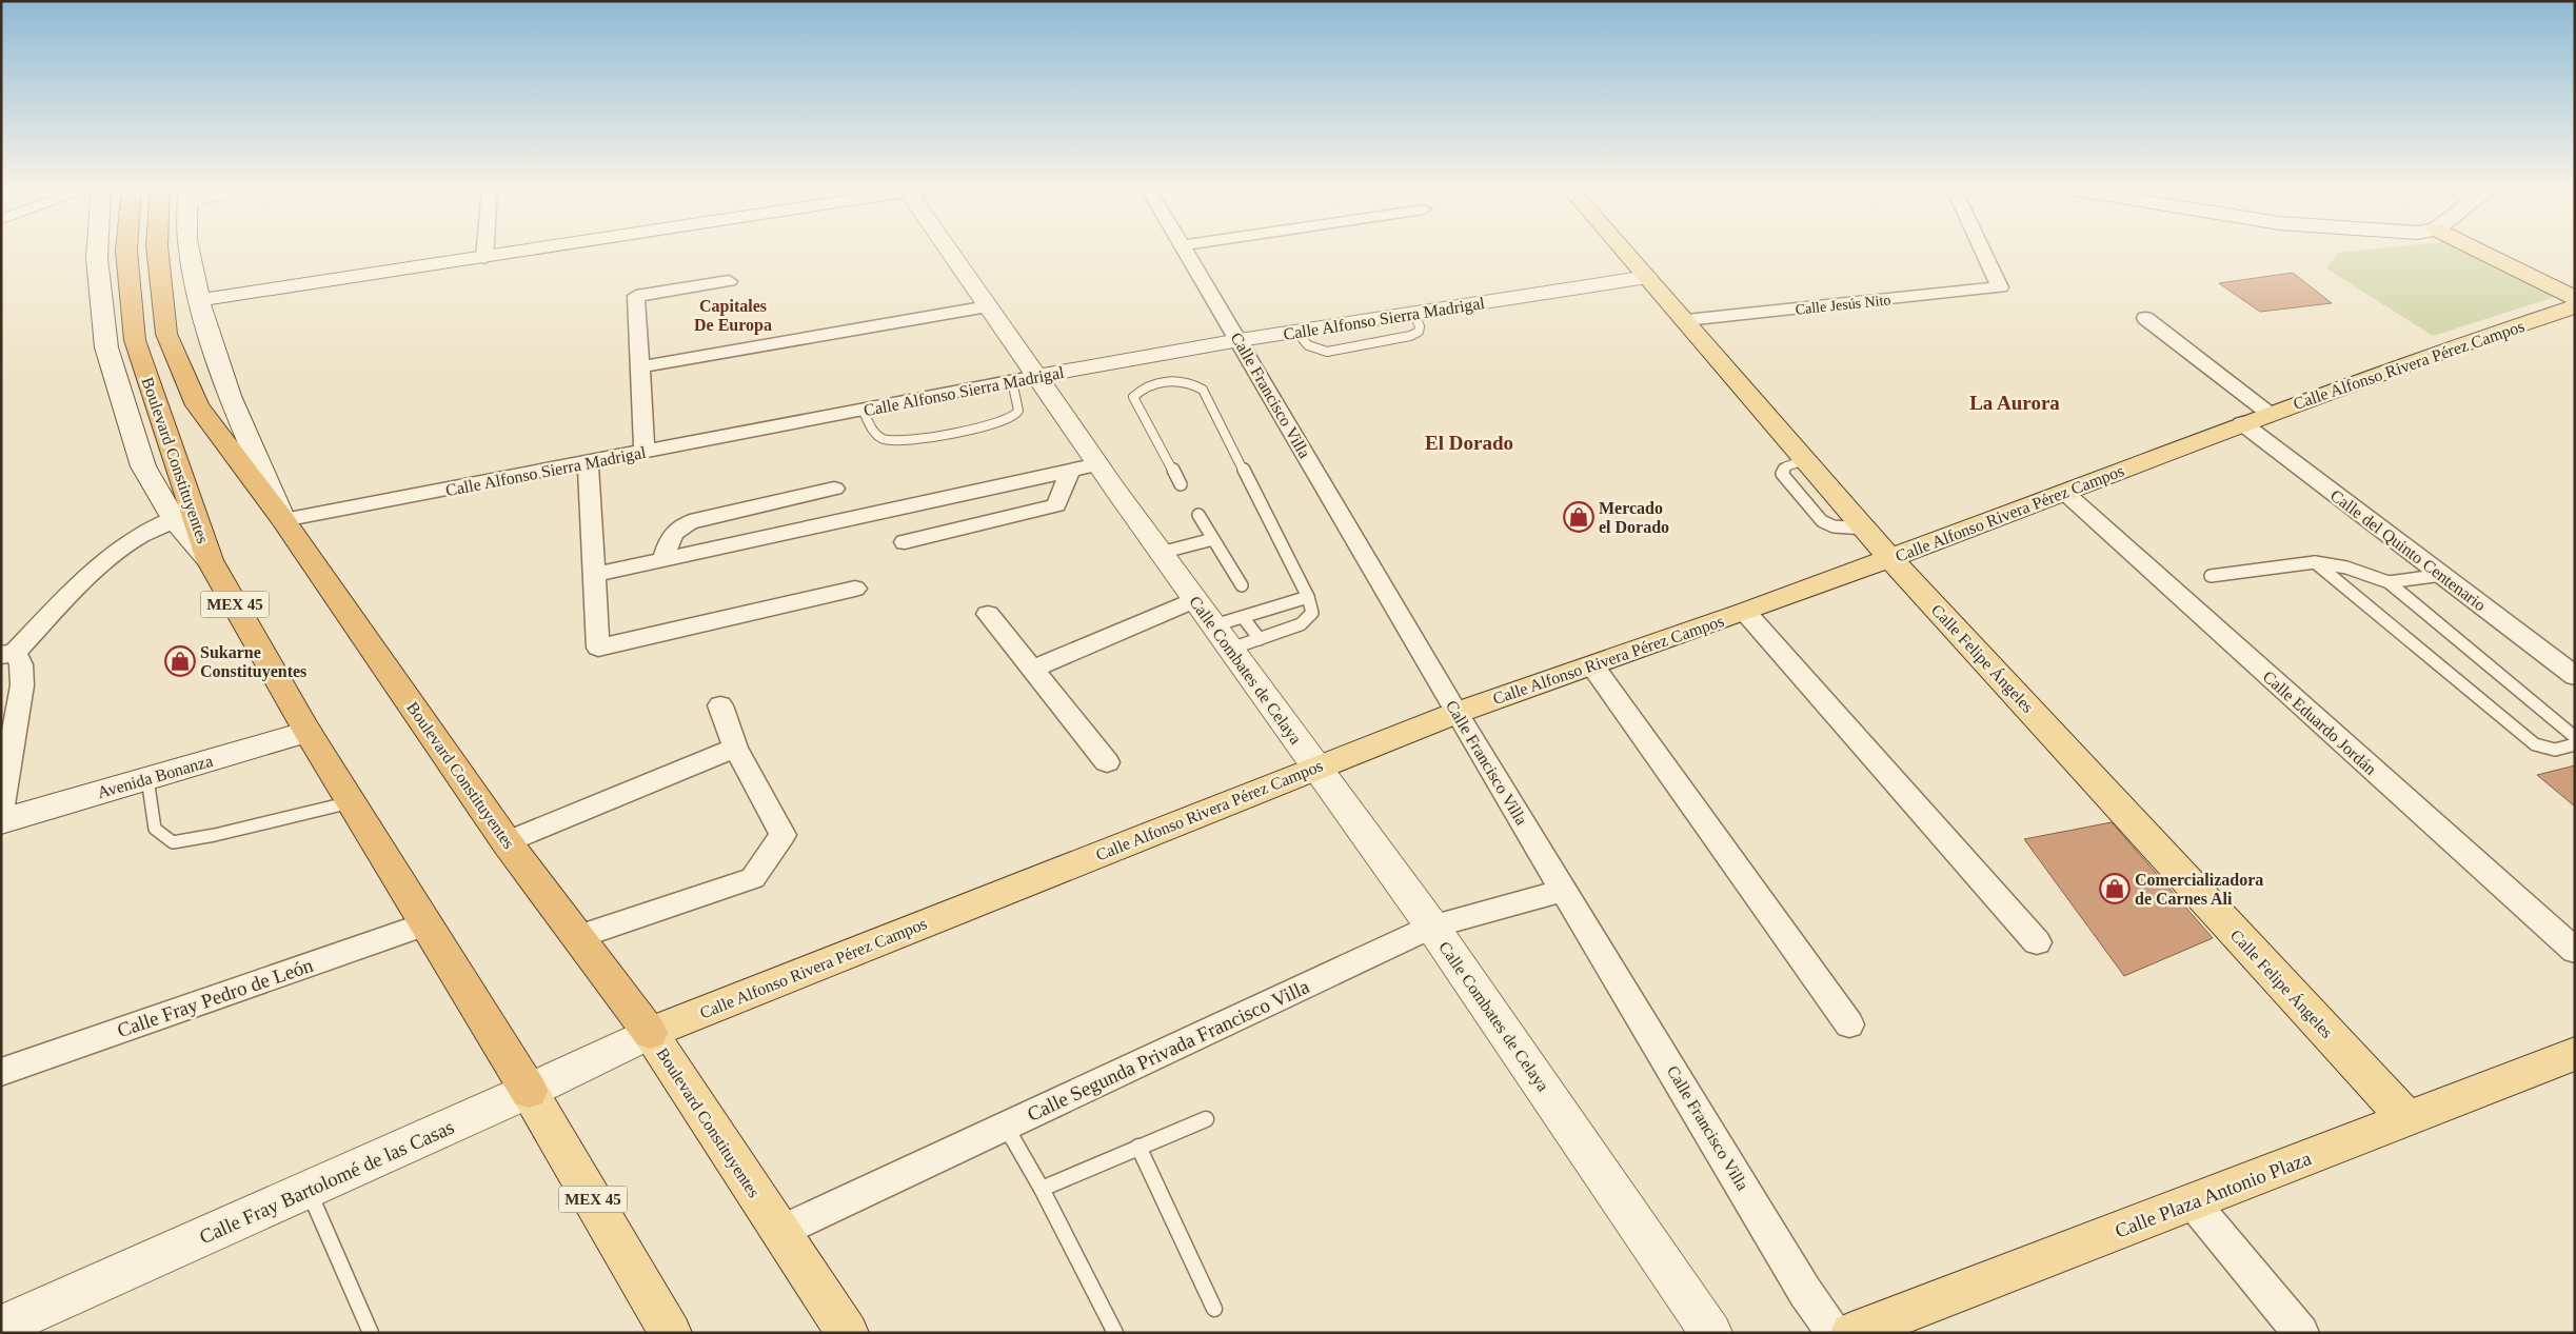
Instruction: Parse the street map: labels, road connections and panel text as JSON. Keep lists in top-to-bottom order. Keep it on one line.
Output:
{"streets":{"highway":["Boulevard Constituyentes","MEX 45"],"main road":["Calle Alfonso Sierra Madrigal","Calle Alfonso Rivera Pérez Campos","Calle Felipe Ángeles","Calle Combates de Celaya","Avenida Bonanza","Calle Fray Bartolomé de las Casas","Calle Plaza Antonio Plaza"],"street":["Calle Jesús Nito","Calle Francisco Villa","Calle del Quinto Centenario","Calle Eduardo Jordán","Calle Fray Pedro de León","Calle Segunda Privada Francisco Villa"]},"crossings":[["Calle Jesús Nito","Calle Felipe Ángeles"],["Calle Alfonso Sierra Madrigal","Calle Francisco Villa"],["Calle Alfonso Sierra Madrigal","Boulevard Constituyentes"],["Calle Alfonso Sierra Madrigal","Calle Felipe Ángeles"],["Calle Alfonso Sierra Madrigal","Calle Combates de Celaya"],["Calle Alfonso Rivera Pérez Campos","Calle Francisco Villa"],["Calle Alfonso Rivera Pérez Campos","Boulevard Constituyentes"],["Calle Alfonso Rivera Pérez Campos","Calle del Quinto Centenario"],["Calle Alfonso Rivera Pérez Campos","Calle Felipe Ángeles"],["Calle Alfonso Rivera Pérez Campos","Calle Combates de Celaya"],["Calle Alfonso Rivera Pérez Campos","Calle Eduardo Jordán"],["Calle Alfonso Rivera Pérez Campos","Calle Fray Bartolomé de las Casas"],["Calle Francisco Villa","Calle Segunda Privada Francisco Villa"],["Boulevard Constituyentes","Avenida Bonanza"],["Boulevard Constituyentes","Calle Fray Pedro de León"],["Boulevard Constituyentes","Calle Segunda Privada Francisco Villa"],["Boulevard Constituyentes","Calle Fray Bartolomé de las Casas"],["Calle Felipe Ángeles","Calle Plaza Antonio Plaza"],["Calle Combates de Celaya","Calle Segunda Privada Francisco Villa"]],"districts":["Capitales De Europa","La Aurora","El Dorado"],"places":{"shop":["Mercado el Dorado","Sukarne Constituyentes","Comercializadora de Carnes Ali"]}}
